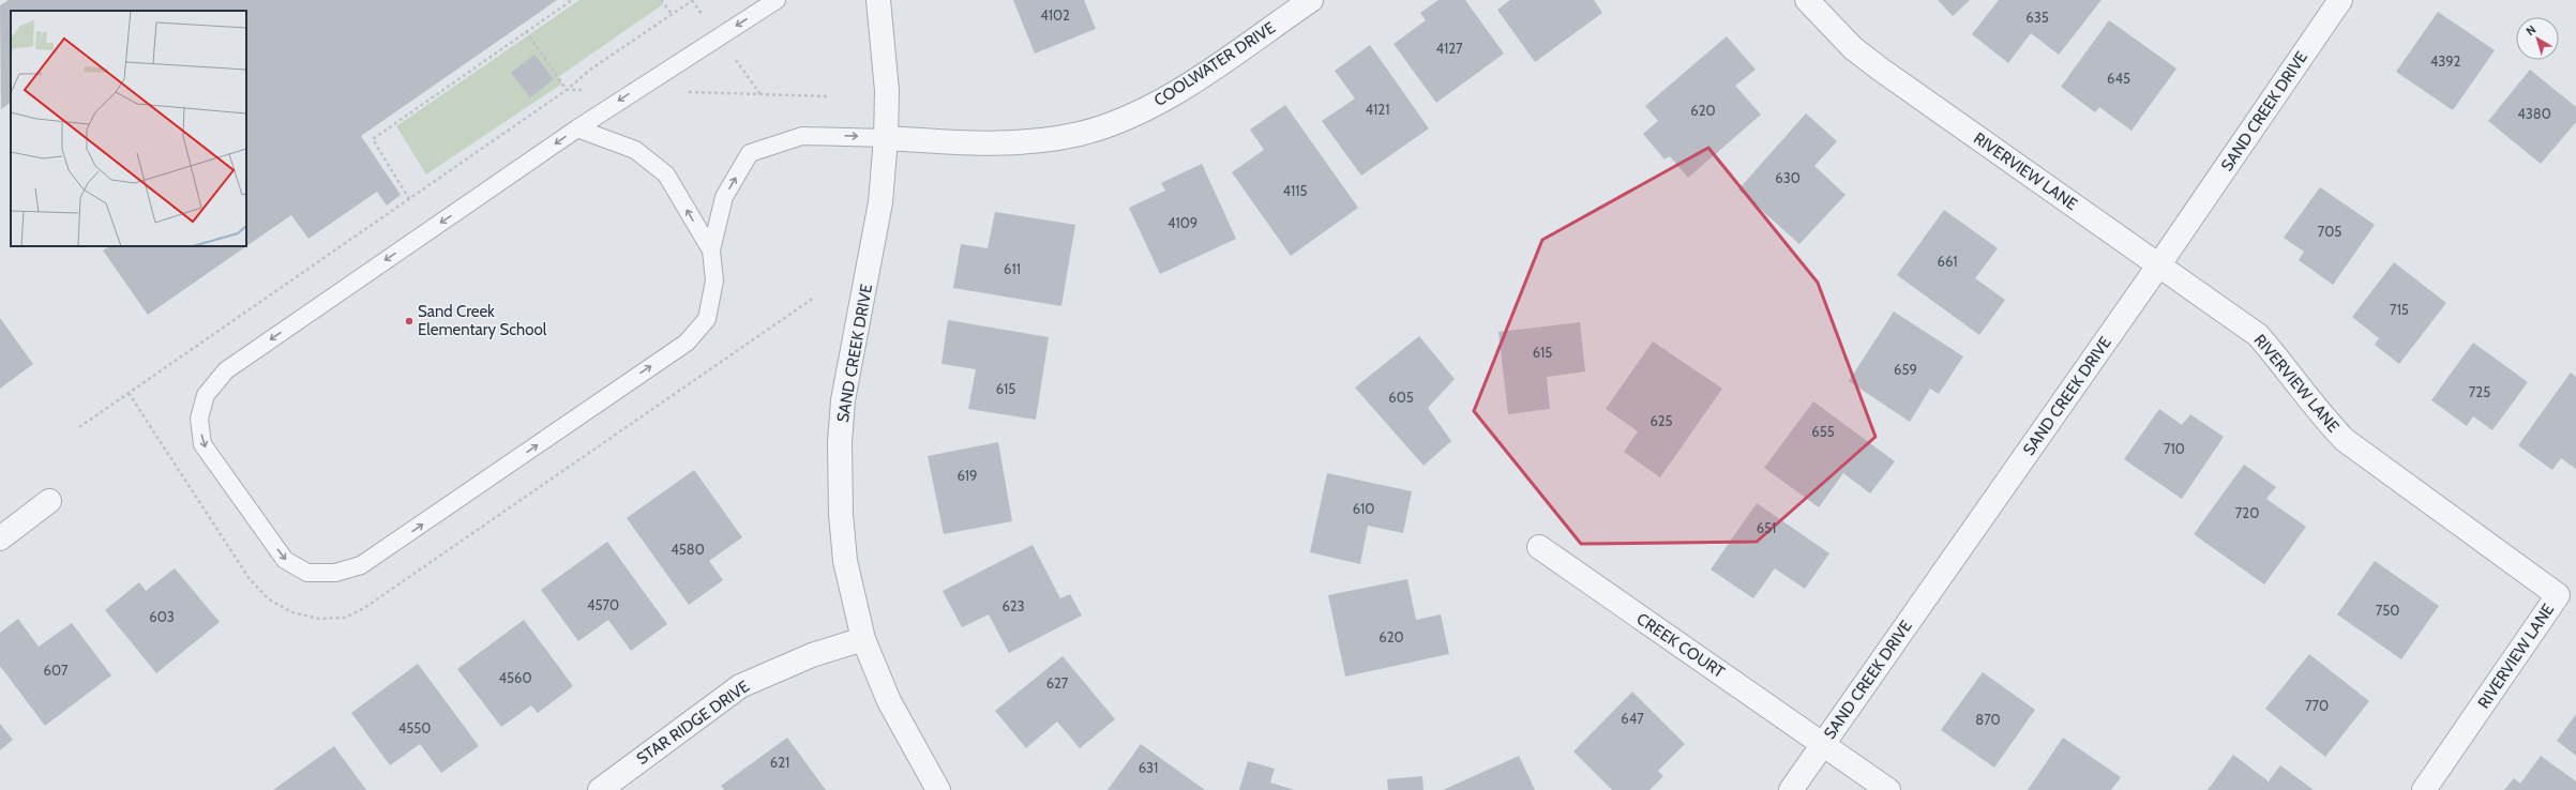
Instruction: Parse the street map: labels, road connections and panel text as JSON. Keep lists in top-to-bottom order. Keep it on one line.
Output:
{"streets":{"street":["COOLWATER DRIVE","SAND CREEK DRIVE","RIVERVIEW LANE","CREEK COURT","STAR RIDGE DRIVE"]},"crossings":[["COOLWATER DRIVE","SAND CREEK DRIVE"],["SAND CREEK DRIVE","RIVERVIEW LANE"],["SAND CREEK DRIVE","CREEK COURT"],["SAND CREEK DRIVE","STAR RIDGE DRIVE"]],"places":["Sand Creek Elementary School"],"house_numbers":["4102","635","4127","4392","645","4121","620","4380","630","4115","4109","705","661","611","715","615","659","615","725","605","625","655","710","619","610","720","651","4580","4570","623","750","603","620","607","4560","627","770","647","870","4550","621","631"],"north":"top left"}
